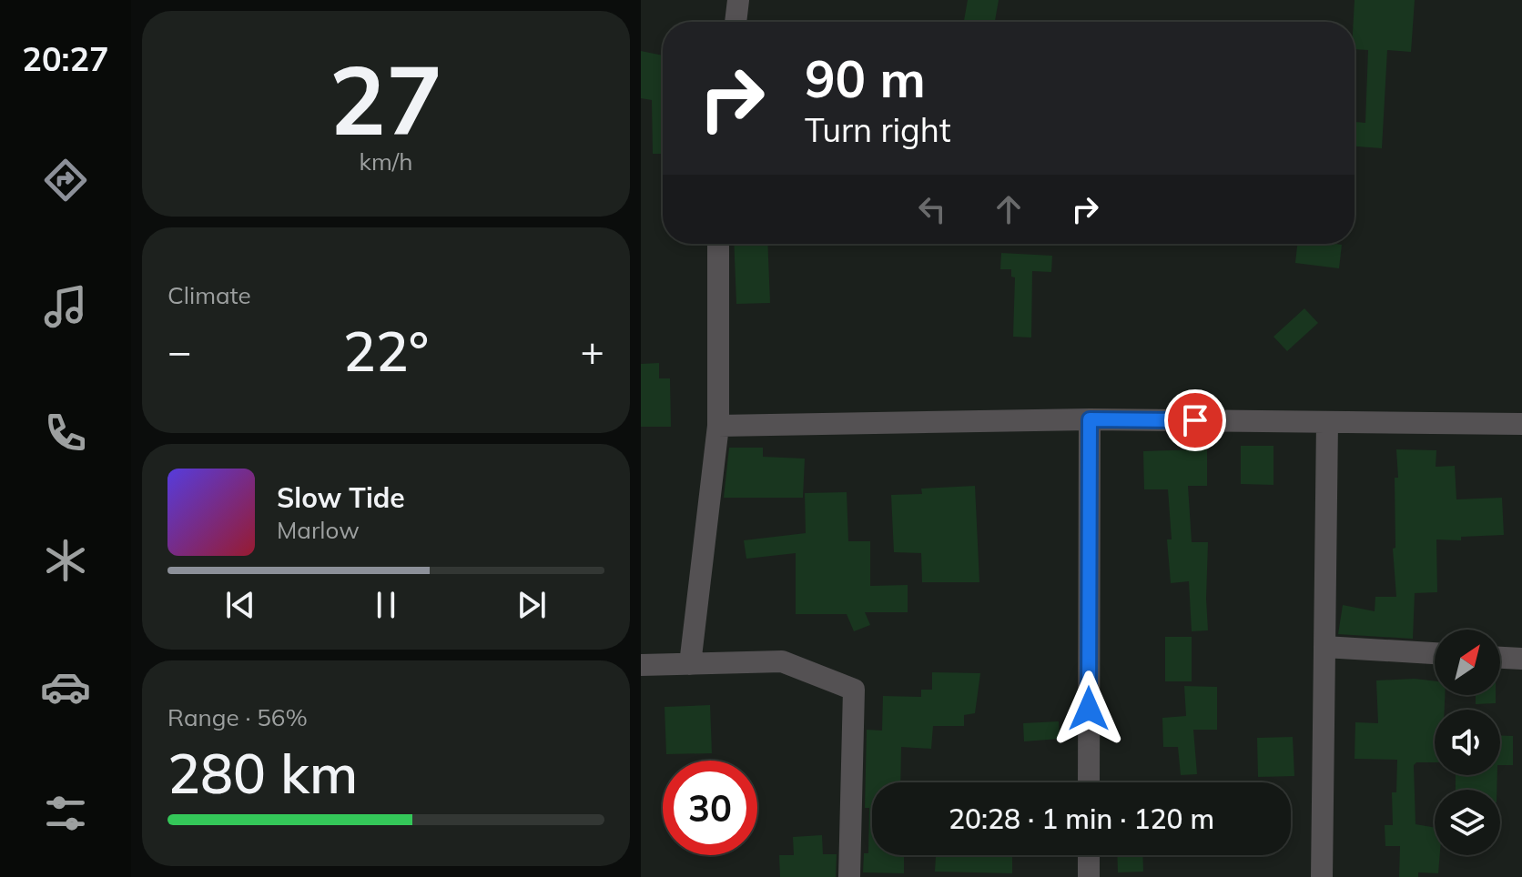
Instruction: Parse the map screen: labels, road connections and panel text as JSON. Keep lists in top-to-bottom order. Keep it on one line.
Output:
{"north":"top right","page":{"tabs":"20:27","tile":[["27","km/h"],"Climate",["Range · 56%","280 km"]],"turn":["90 m","Turn right"],"heat":["−","22°","+"],"song":["Slow Tide","Marlow"],"limit":"30","trip":"20:28 · 1 min · 120 m"}}
